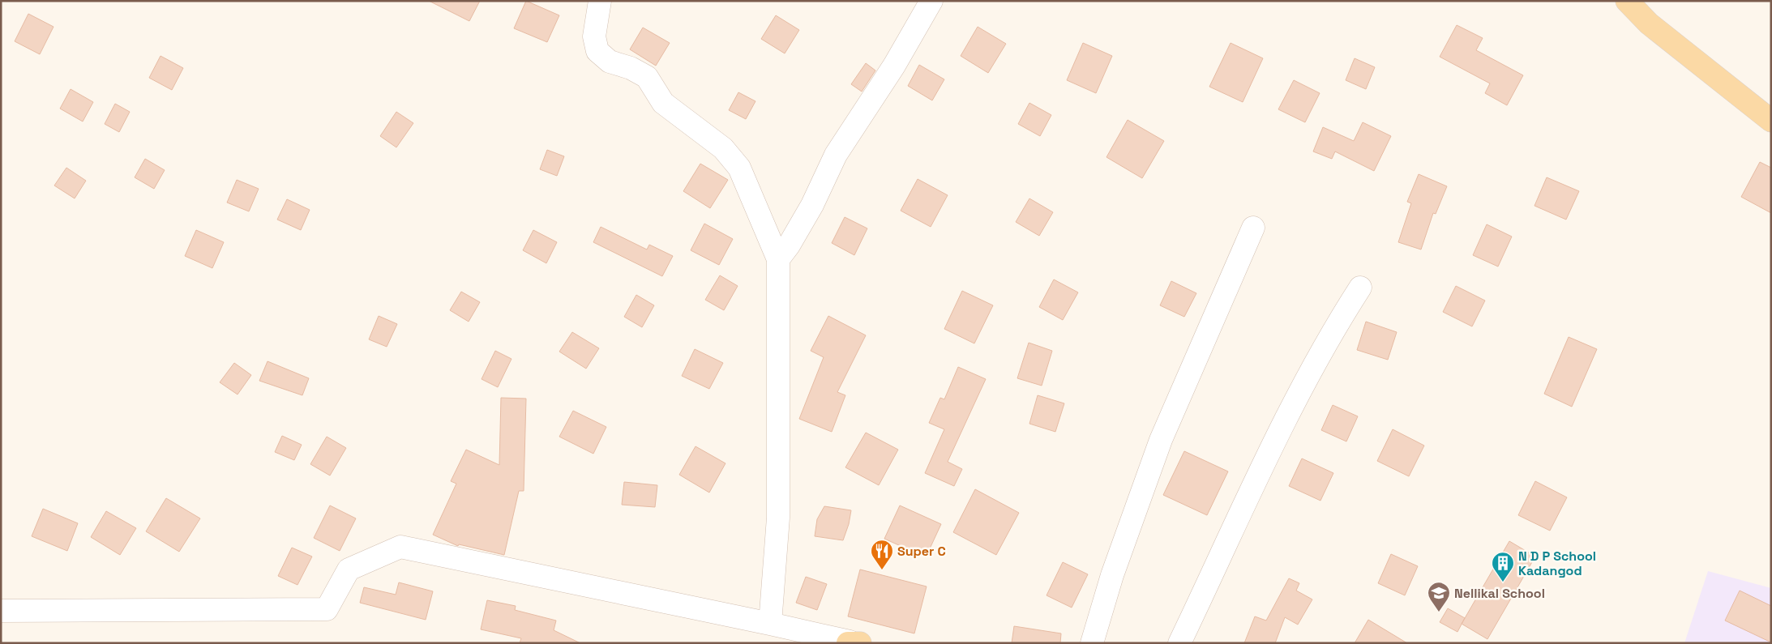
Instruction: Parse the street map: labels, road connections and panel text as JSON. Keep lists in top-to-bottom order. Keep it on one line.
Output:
{"places":{"restaurant":["Super C"],"building":["N D P School Kadangod"],"school or university":["Nellikal School"]}}
